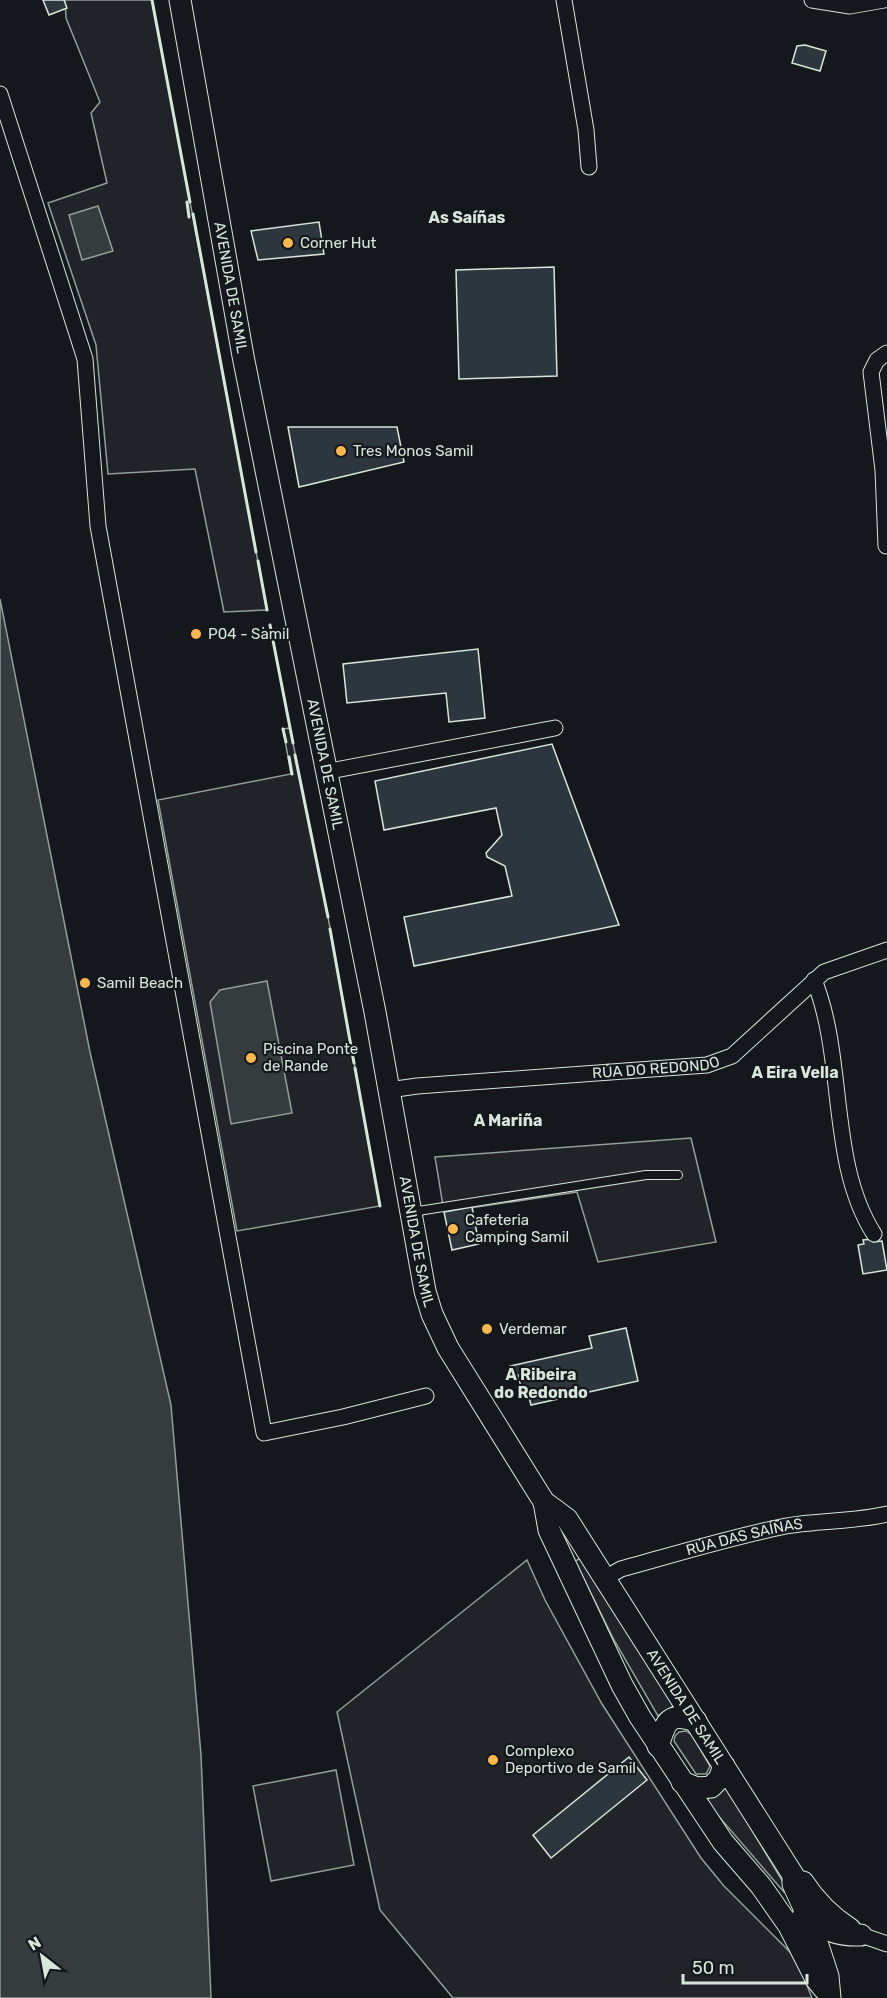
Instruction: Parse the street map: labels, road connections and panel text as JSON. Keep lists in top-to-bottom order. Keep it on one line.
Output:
{"streets":{"main road":["AVENIDA DE SAMIL"],"street":["RÚA DO REDONDO","RÚA DAS SAÍÑAS"]},"crossings":[["AVENIDA DE SAMIL","RÚA DO REDONDO"],["AVENIDA DE SAMIL","RÚA DAS SAÍÑAS"]],"districts":["As Saíñas","A Eira Vella","A Mariña","A Ribeira do Redondo"],"places":["Corner Hut","Tres Monos Samil","P04 - Samil","Samil Beach","Piscina Ponte de Rande","Cafeteria Camping Samil","Verdemar","Complexo Deportivo de Samil"],"scale_bar":"50 m","north":"top left"}
